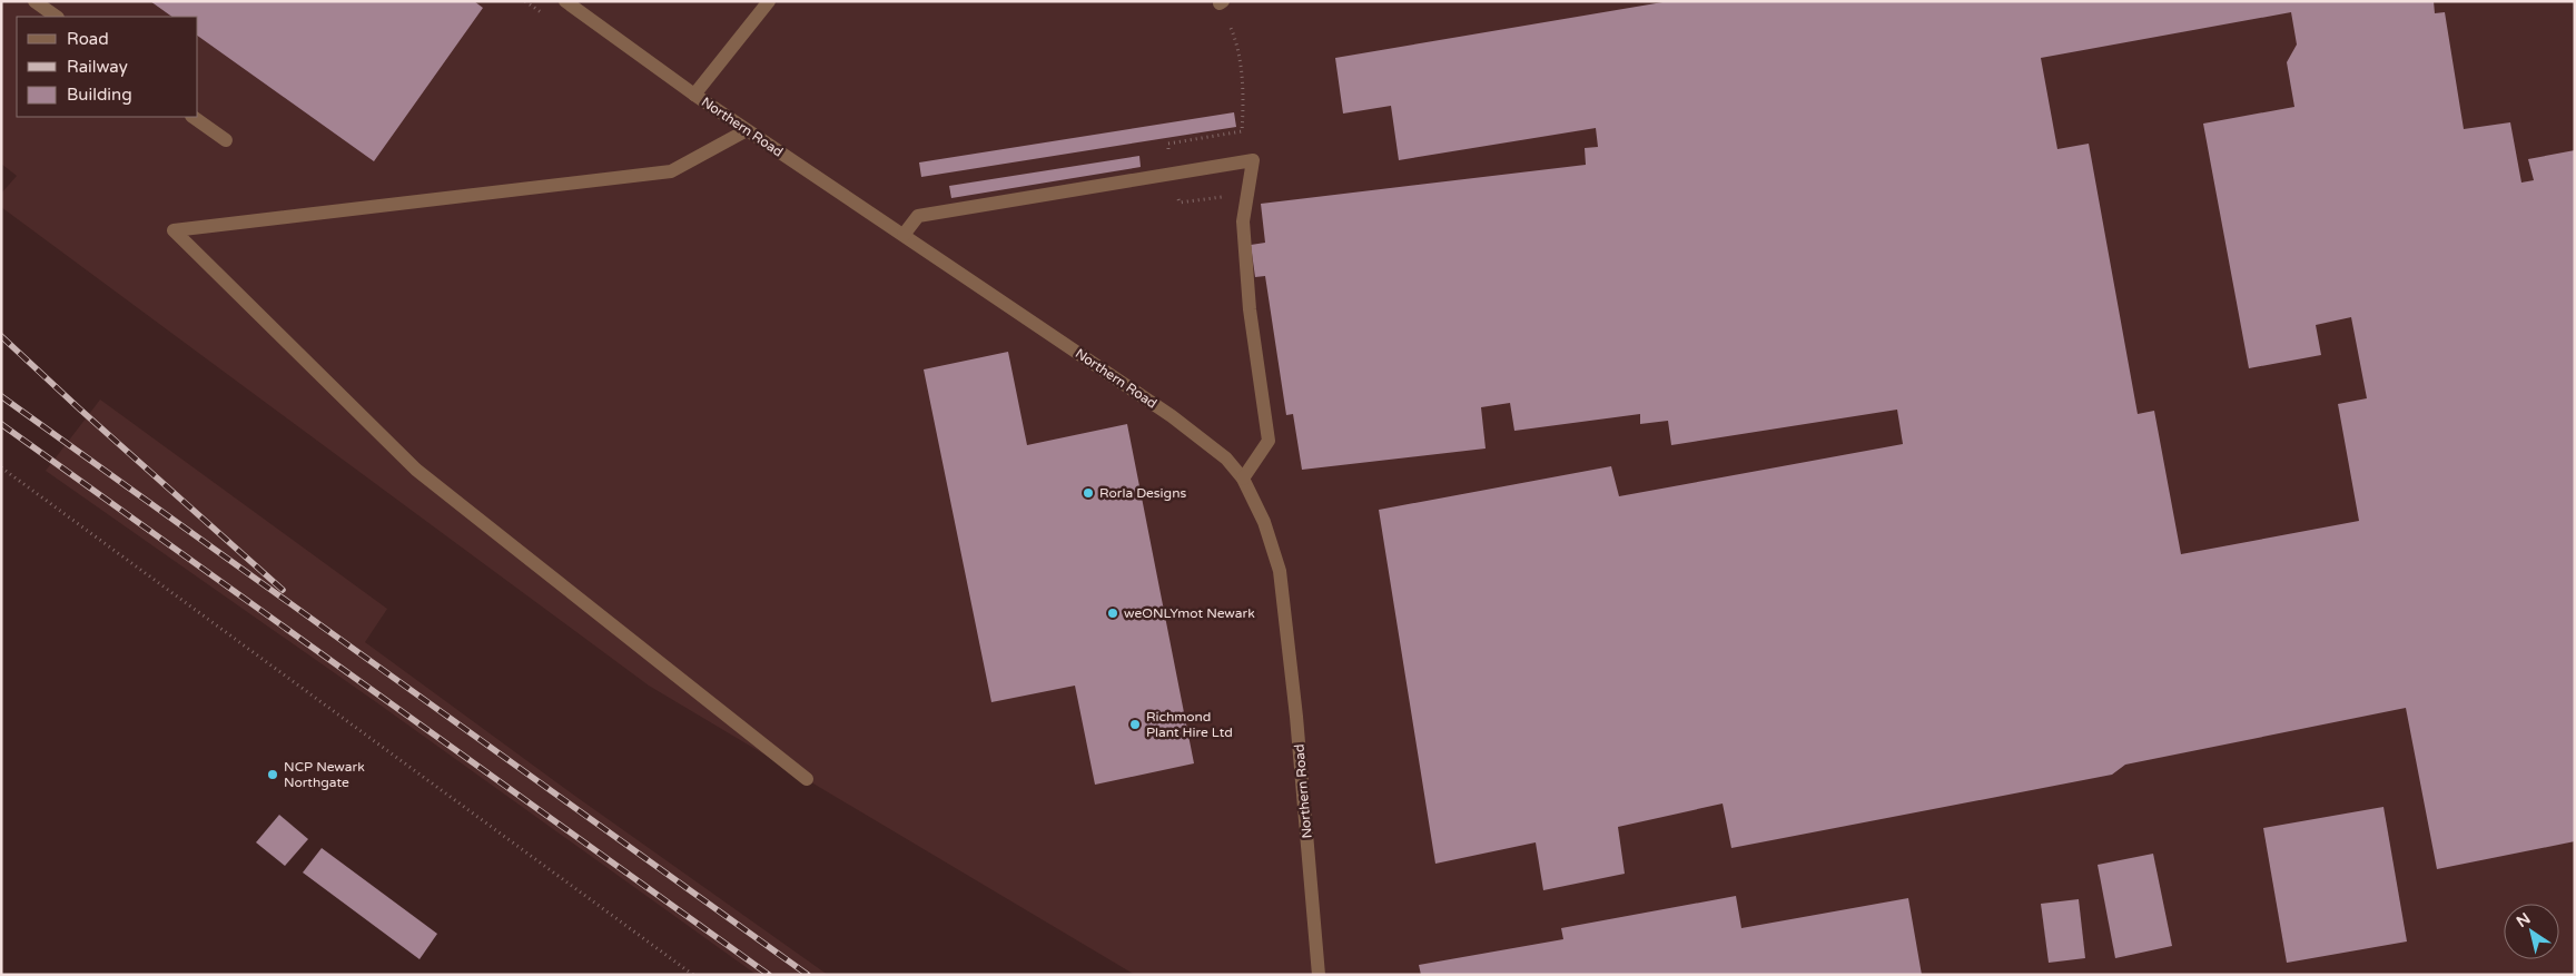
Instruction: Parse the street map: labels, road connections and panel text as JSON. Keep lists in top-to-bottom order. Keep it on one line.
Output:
{"streets":{"street":["Northern Road"]},"places":["Rorla Designs","weONLYmot Newark","Richmond Plant Hire Ltd","NCP Newark Northgate"],"legend":["Road","Railway","Building"],"north":"top left"}
